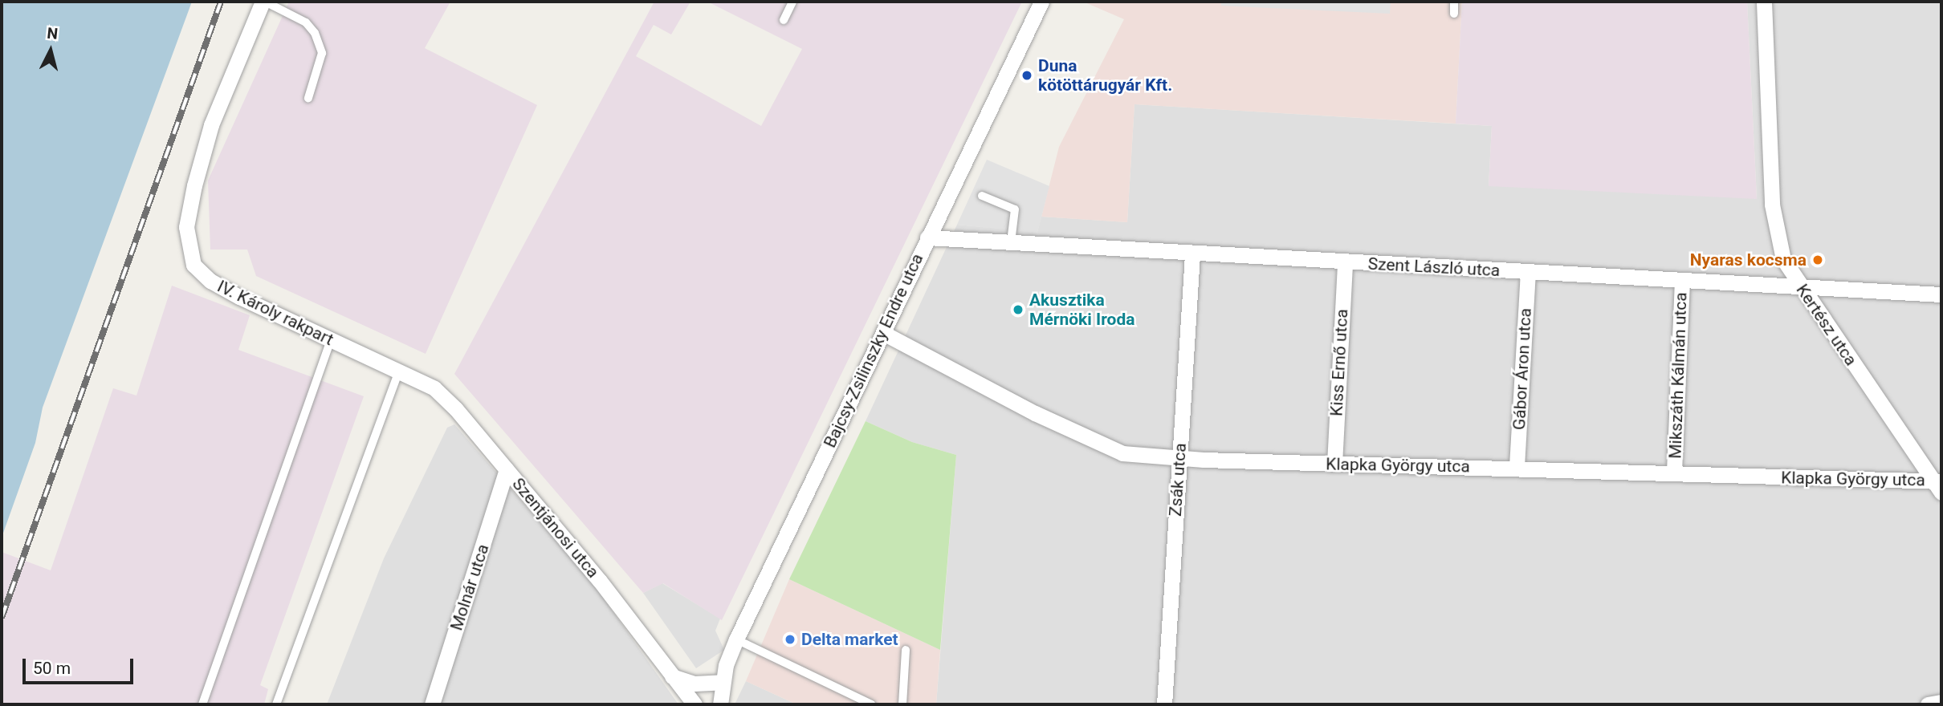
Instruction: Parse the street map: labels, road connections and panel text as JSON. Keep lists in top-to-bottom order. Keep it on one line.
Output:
{"streets":{"street":["Szent László utca","IV. Károly rakpart","Kertész utca","Bajcsy-Zsilinszky Endre utca","Kiss Ernő utca","Gábor Áron utca","Mikszáth Kálmán utca","Klapka György utca","Zsák utca","Szentjánosi utca","Molnár utca"]},"crossings":[["Szent László utca","Kertész utca"],["Szent László utca","Bajcsy-Zsilinszky Endre utca"],["Szent László utca","Kiss Ernő utca"],["Szent László utca","Gábor Áron utca"],["Szent László utca","Mikszáth Kálmán utca"],["Szent László utca","Zsák utca"],["IV. Károly rakpart","Szentjánosi utca"],["Kertész utca","Klapka György utca"],["Bajcsy-Zsilinszky Endre utca","Klapka György utca"],["Kiss Ernő utca","Klapka György utca"],["Gábor Áron utca","Klapka György utca"],["Mikszáth Kálmán utca","Klapka György utca"],["Klapka György utca","Zsák utca"],["Szentjánosi utca","Molnár utca"]],"places":["Duna kötöttárugyár Kft.","Nyaras kocsma","Akusztika Mérnöki Iroda","Delta market"],"scale_bar":"50 m","north":"top"}
